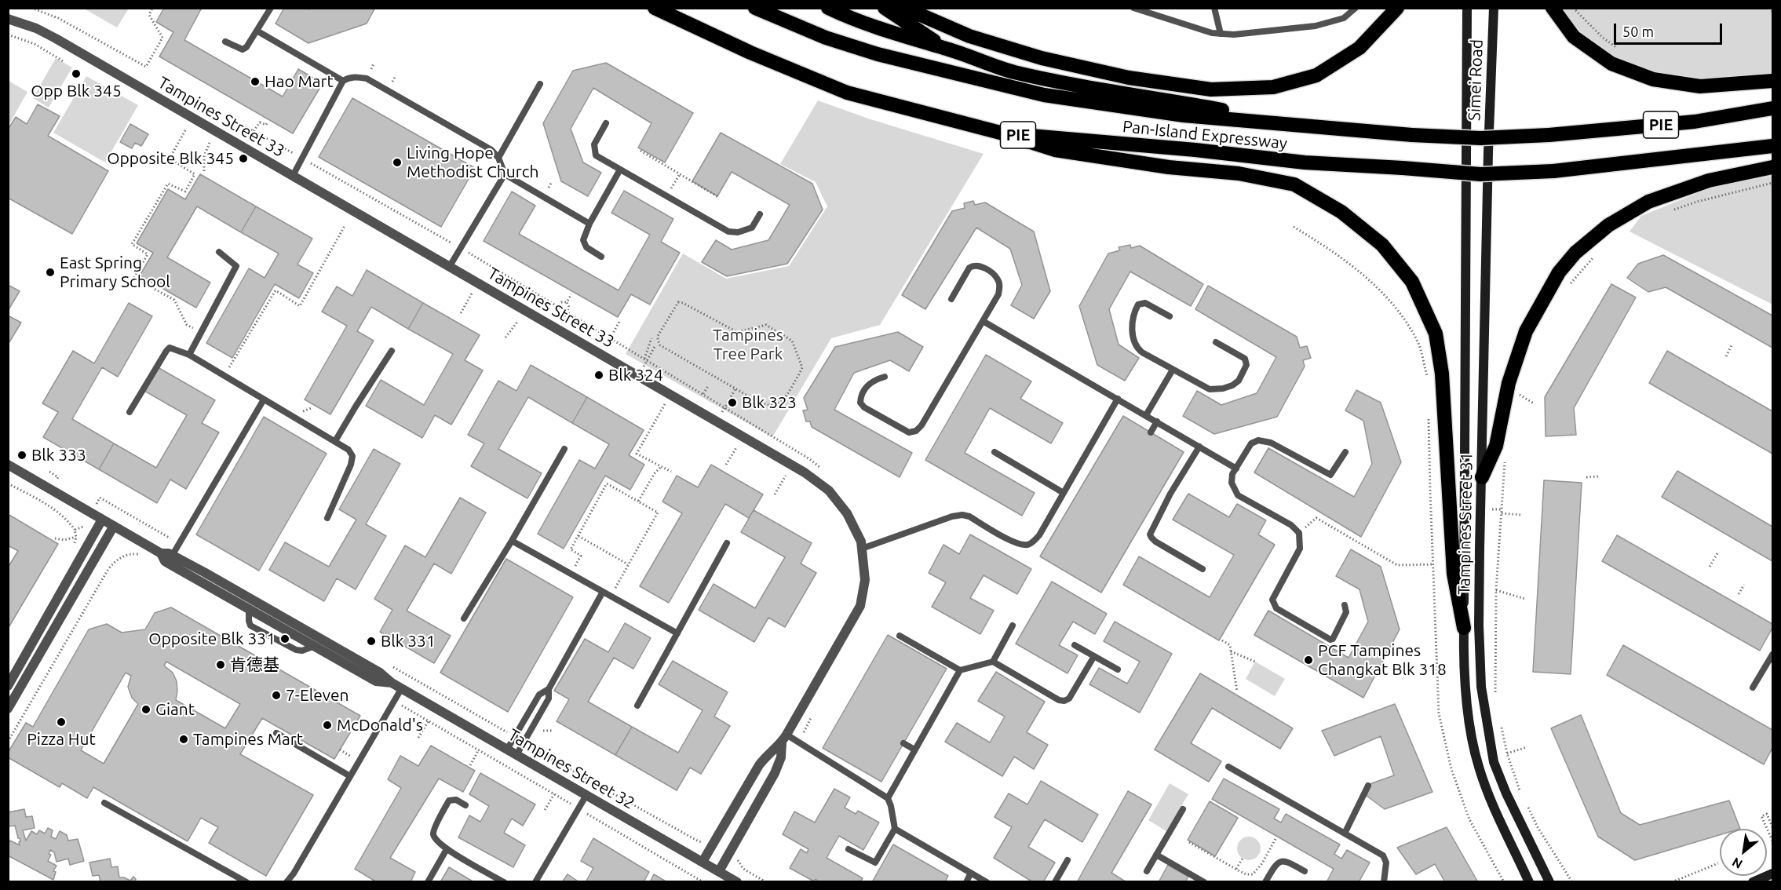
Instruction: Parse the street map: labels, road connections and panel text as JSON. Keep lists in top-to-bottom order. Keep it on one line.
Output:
{"streets":{"highway":["PIE","Pan-Island Expressway"],"main road":["Simei Road","Tampines Street 31"],"street":["Tampines Street 33","Tampines Street 32"]},"crossings":[["Simei Road","Tampines Street 31"],["Tampines Street 33","Tampines Street 32"]],"parks":["Tampines Tree Park"],"places":["Opp Blk 345","Hao Mart","Opposite Blk 345","Living Hope Methodist Church","East Spring Primary School","Blk 324","Blk 323","Blk 333","Opposite Blk 331","Blk 331","PCF Tampines Changkat Blk 318","肯德基","7-Eleven","Giant","Pizza Hut","McDonald's","Tampines Mart"],"scale_bar":"50 m","north":"bottom left"}
